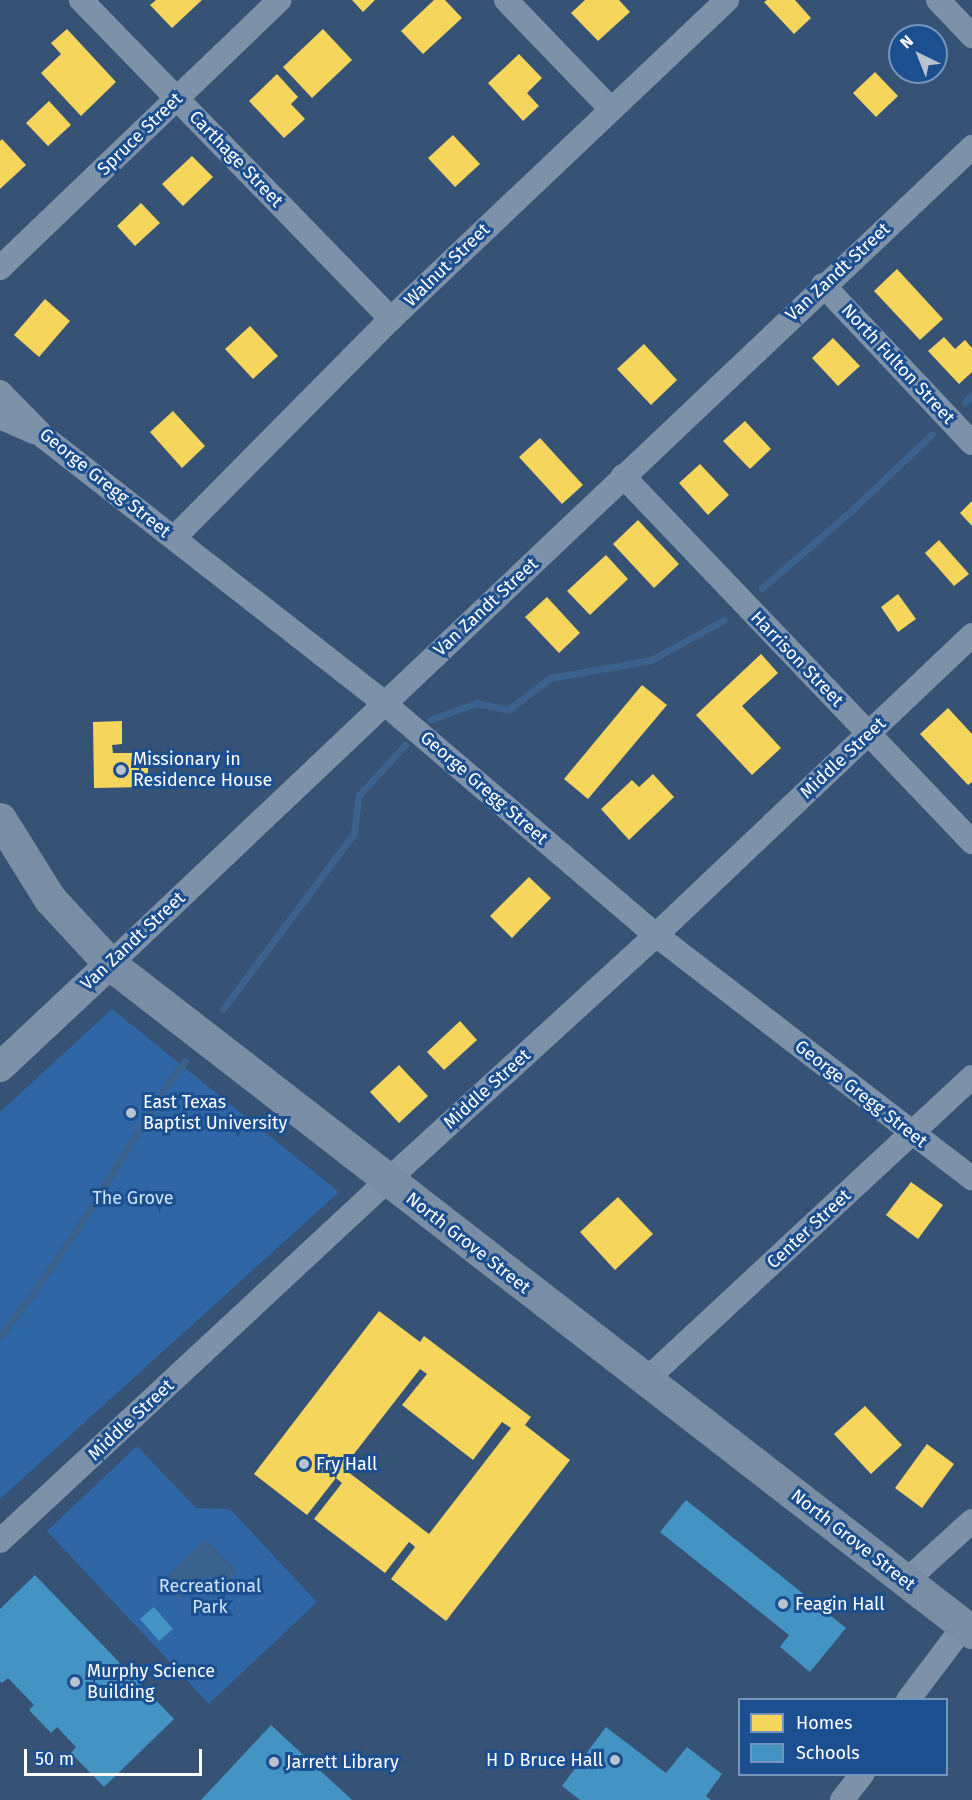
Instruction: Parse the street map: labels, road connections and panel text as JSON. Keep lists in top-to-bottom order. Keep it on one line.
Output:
{"streets":{"main road":["North Grove Street"],"street":["Spruce Street","Carthage Street","Walnut Street","Van Zandt Street","North Fulton Street","George Gregg Street","Harrison Street","Middle Street","Center Street"]},"crossings":[["Spruce Street","Carthage Street"],["Carthage Street","Walnut Street"],["Walnut Street","George Gregg Street"],["Van Zandt Street","North Fulton Street"],["Van Zandt Street","George Gregg Street"],["Van Zandt Street","Harrison Street"],["Van Zandt Street","North Grove Street"],["George Gregg Street","Middle Street"],["George Gregg Street","Center Street"],["Harrison Street","Middle Street"],["Middle Street","North Grove Street"],["Center Street","North Grove Street"]],"parks":["The Grove","Recreational Park"],"places":["Missionary in Residence House","East Texas Baptist University","Fry Hall","Feagin Hall","Murphy Science Building","H D Bruce Hall","Jarrett Library"],"legend":["Homes","Schools"],"scale_bar":"50 m","north":"top left"}
